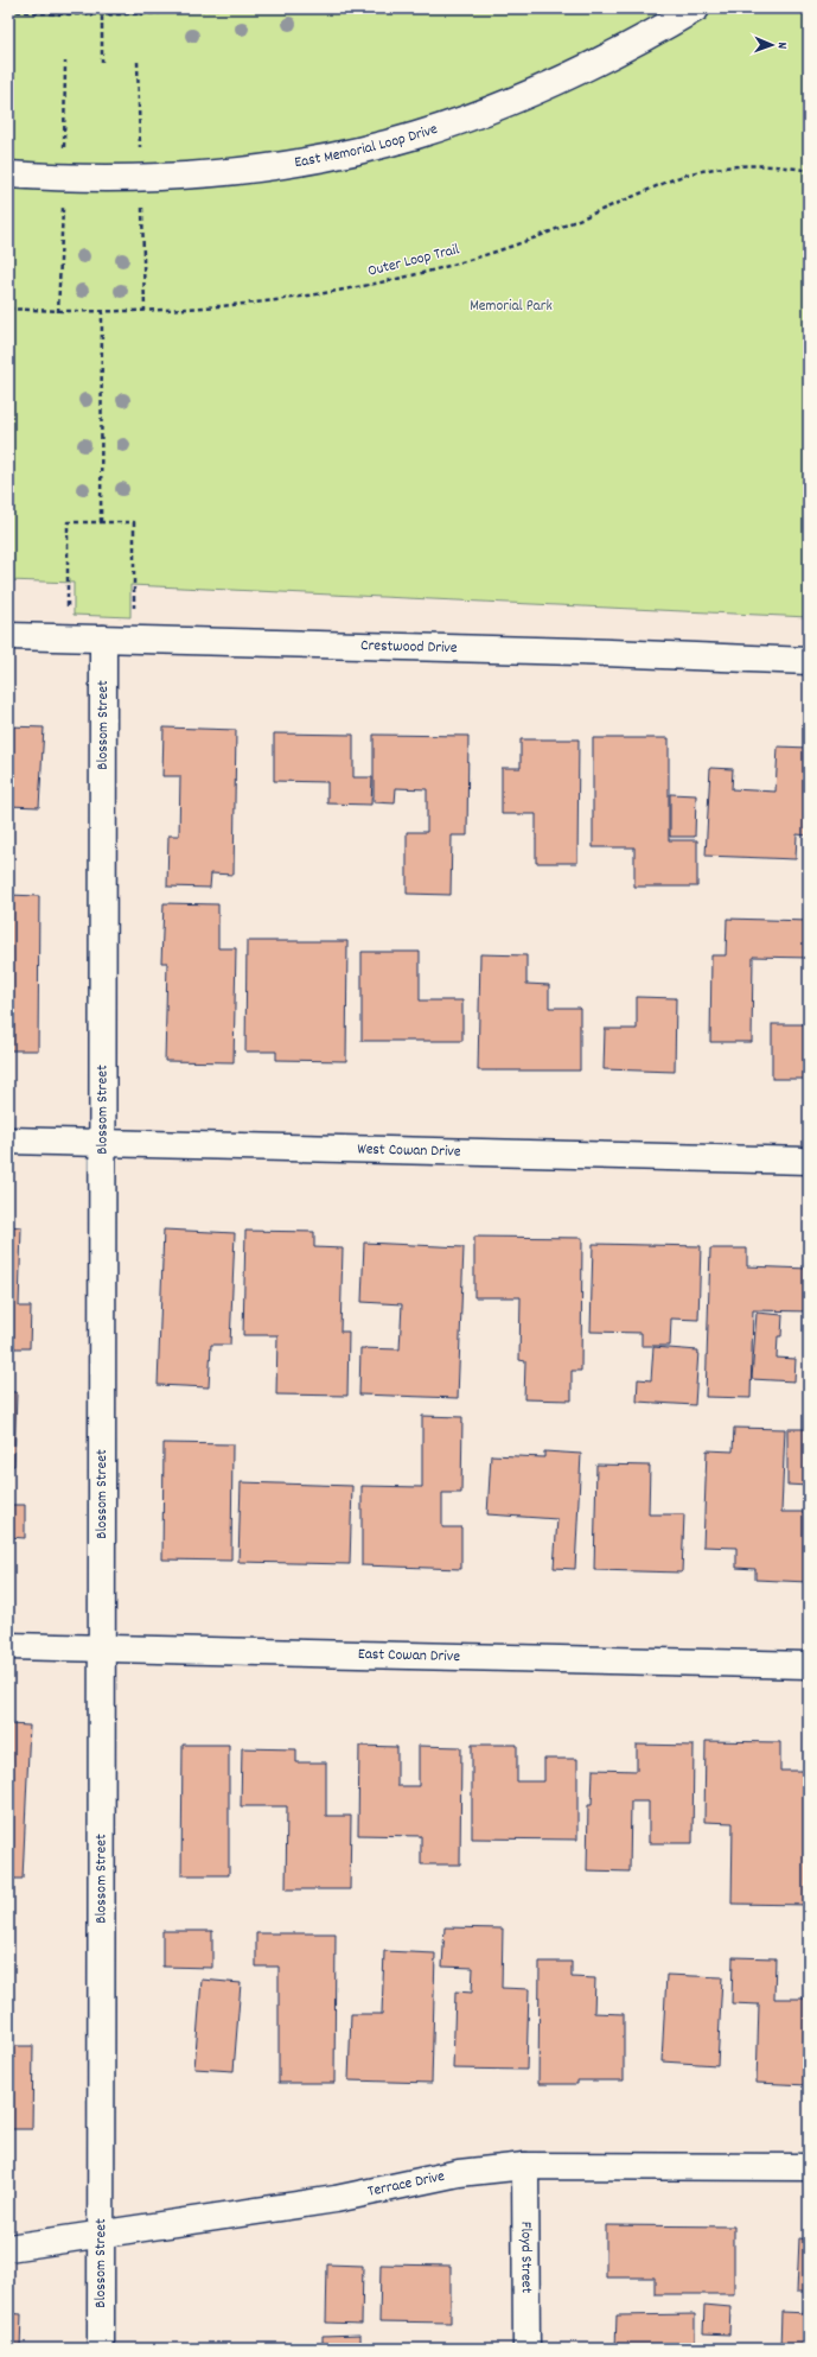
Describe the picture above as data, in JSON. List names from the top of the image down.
{
  "streets": {
    "street": [
      "East Memorial Loop Drive",
      "Crestwood Drive",
      "Blossom Street",
      "West Cowan Drive",
      "East Cowan Drive",
      "Terrace Drive",
      "Floyd Street"
    ],
    "path": ["Outer Loop Trail"]
  },
  "crossings": [
    ["Crestwood Drive", "Blossom Street"],
    ["Blossom Street", "West Cowan Drive"],
    ["Blossom Street", "East Cowan Drive"],
    ["Blossom Street", "Terrace Drive"],
    ["Terrace Drive", "Floyd Street"]
  ],
  "parks": ["Memorial Park"],
  "north": "right"
}
